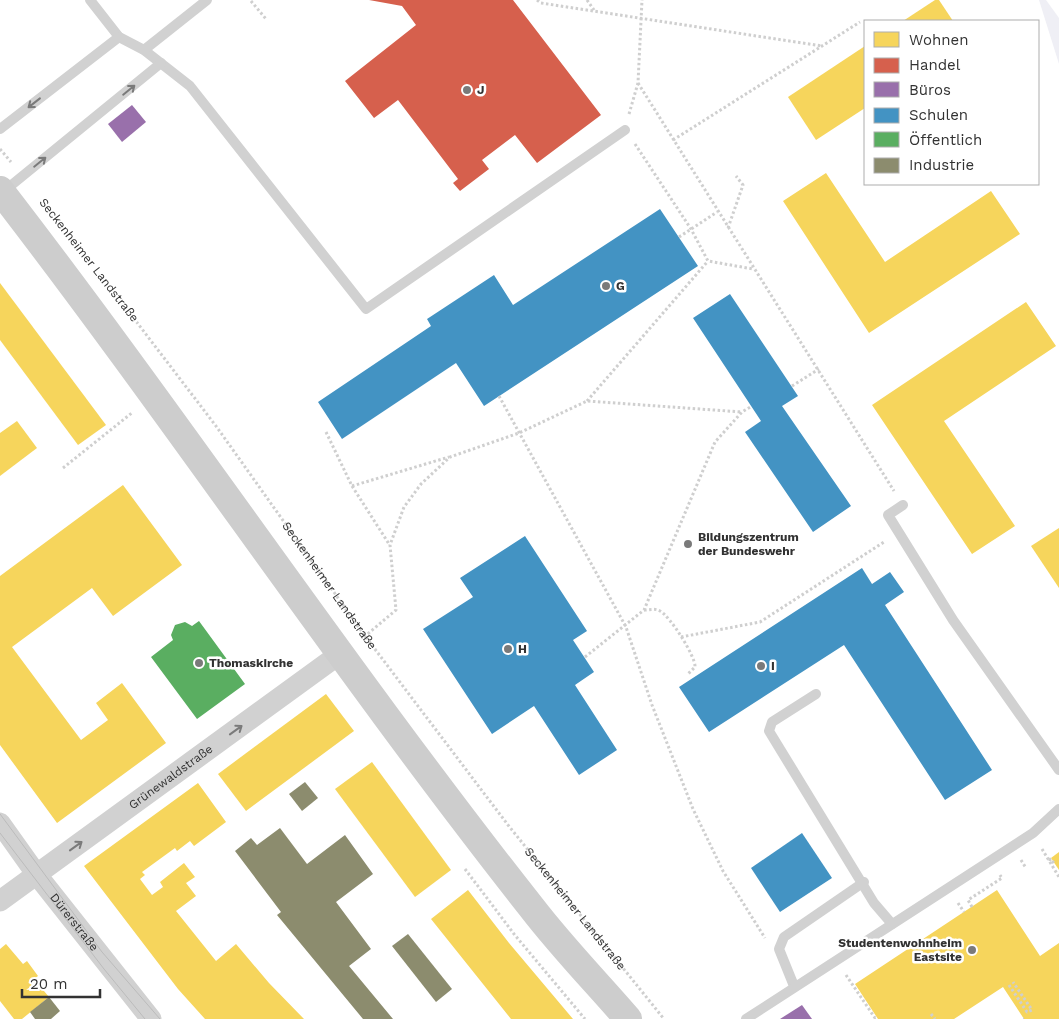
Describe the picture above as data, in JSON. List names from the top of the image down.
{
  "streets": {
    "street": ["Grünewaldstraße", "Dürerstraße"],
    "path": ["Seckenheimer Landstraße"]
  },
  "crossings": [
    ["Grünewaldstraße", "Dürerstraße"]
  ],
  "one_way": ["Grünewaldstraße"],
  "places": [
    "J",
    "G",
    "Bildungszentrum der Bundeswehr",
    "H",
    "Thomaskirche",
    "I",
    "Studentenwohnheim Eastsite"
  ],
  "legend": [
    "Wohnen",
    "Handel",
    "Büros",
    "Schulen",
    "Öffentlich",
    "Industrie"
  ],
  "scale_bar": "20 m"
}
